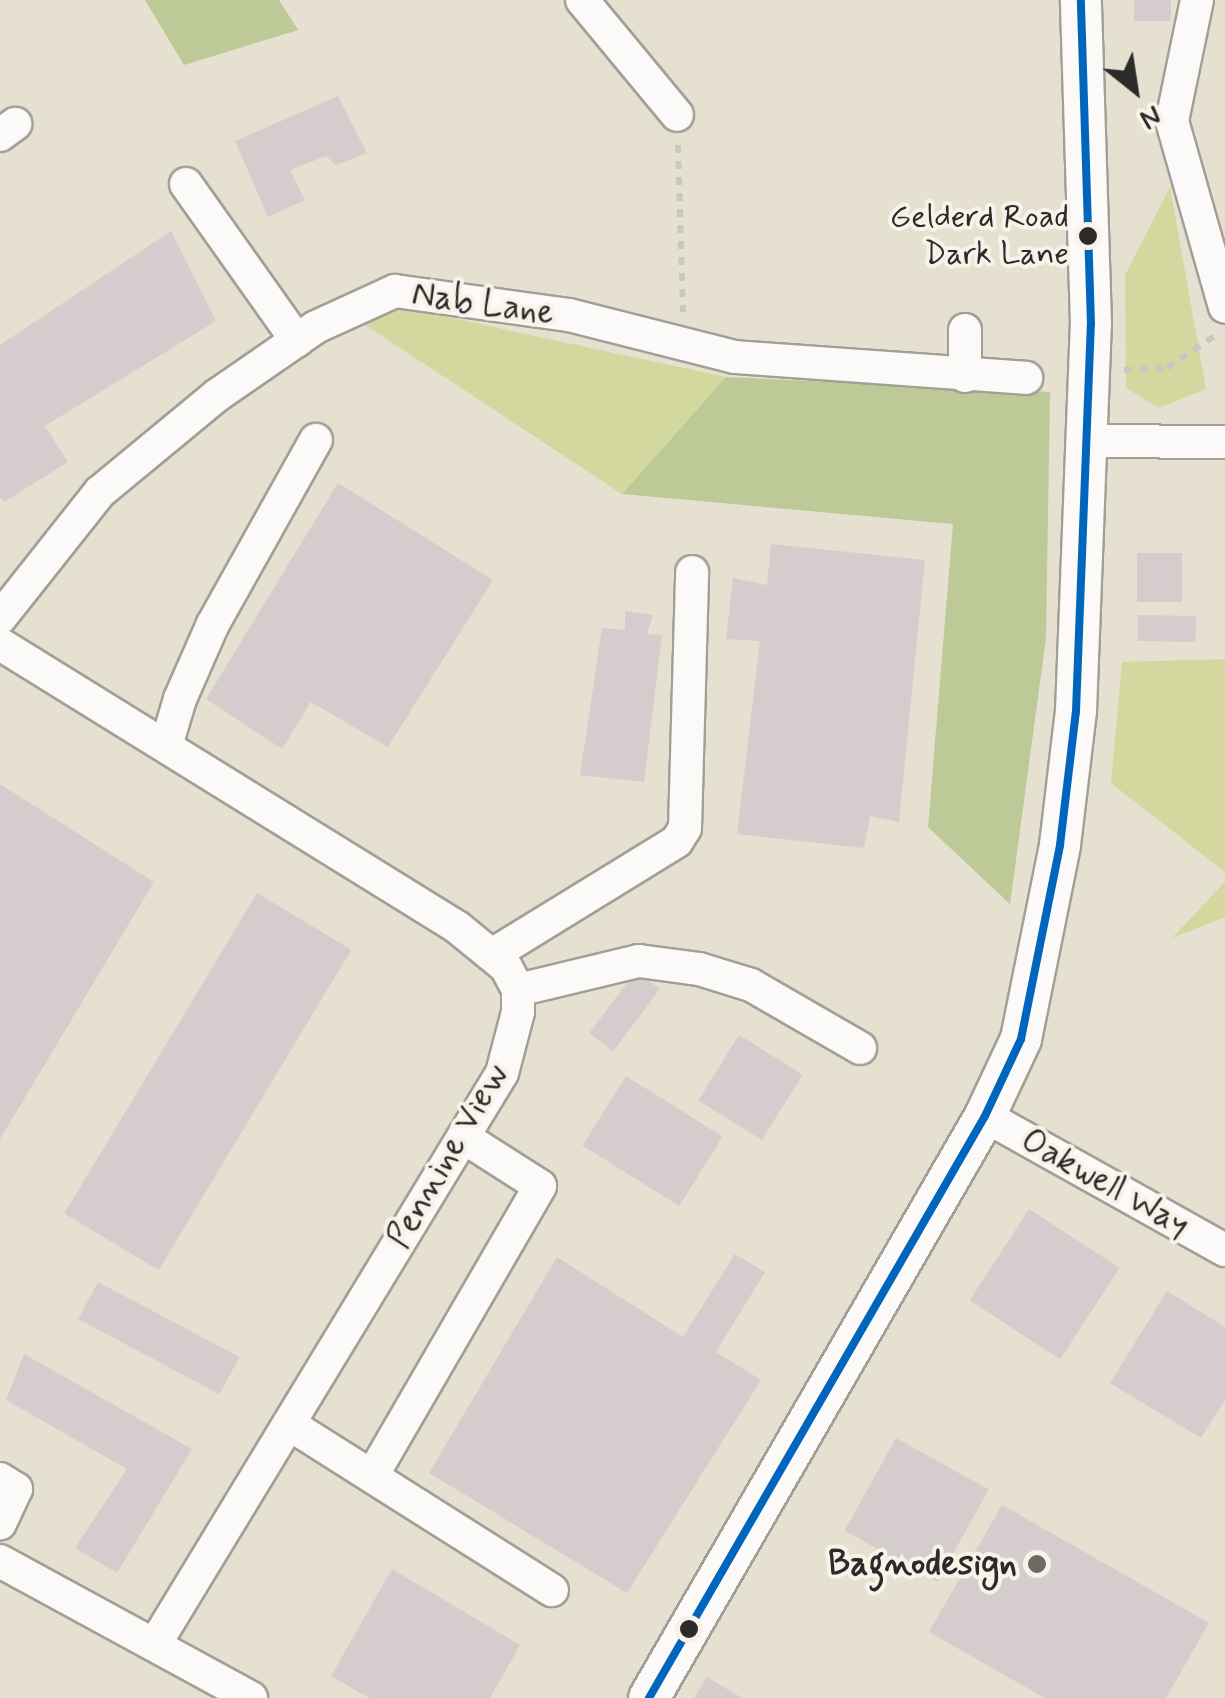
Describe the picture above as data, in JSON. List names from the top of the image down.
{
  "streets": {
    "street": ["Nab Lane", "Pennine View", "Oakwell Way"]
  },
  "places": ["Gelderd Road Dark Lane", "Bagnodesign"],
  "north": "bottom right"
}
